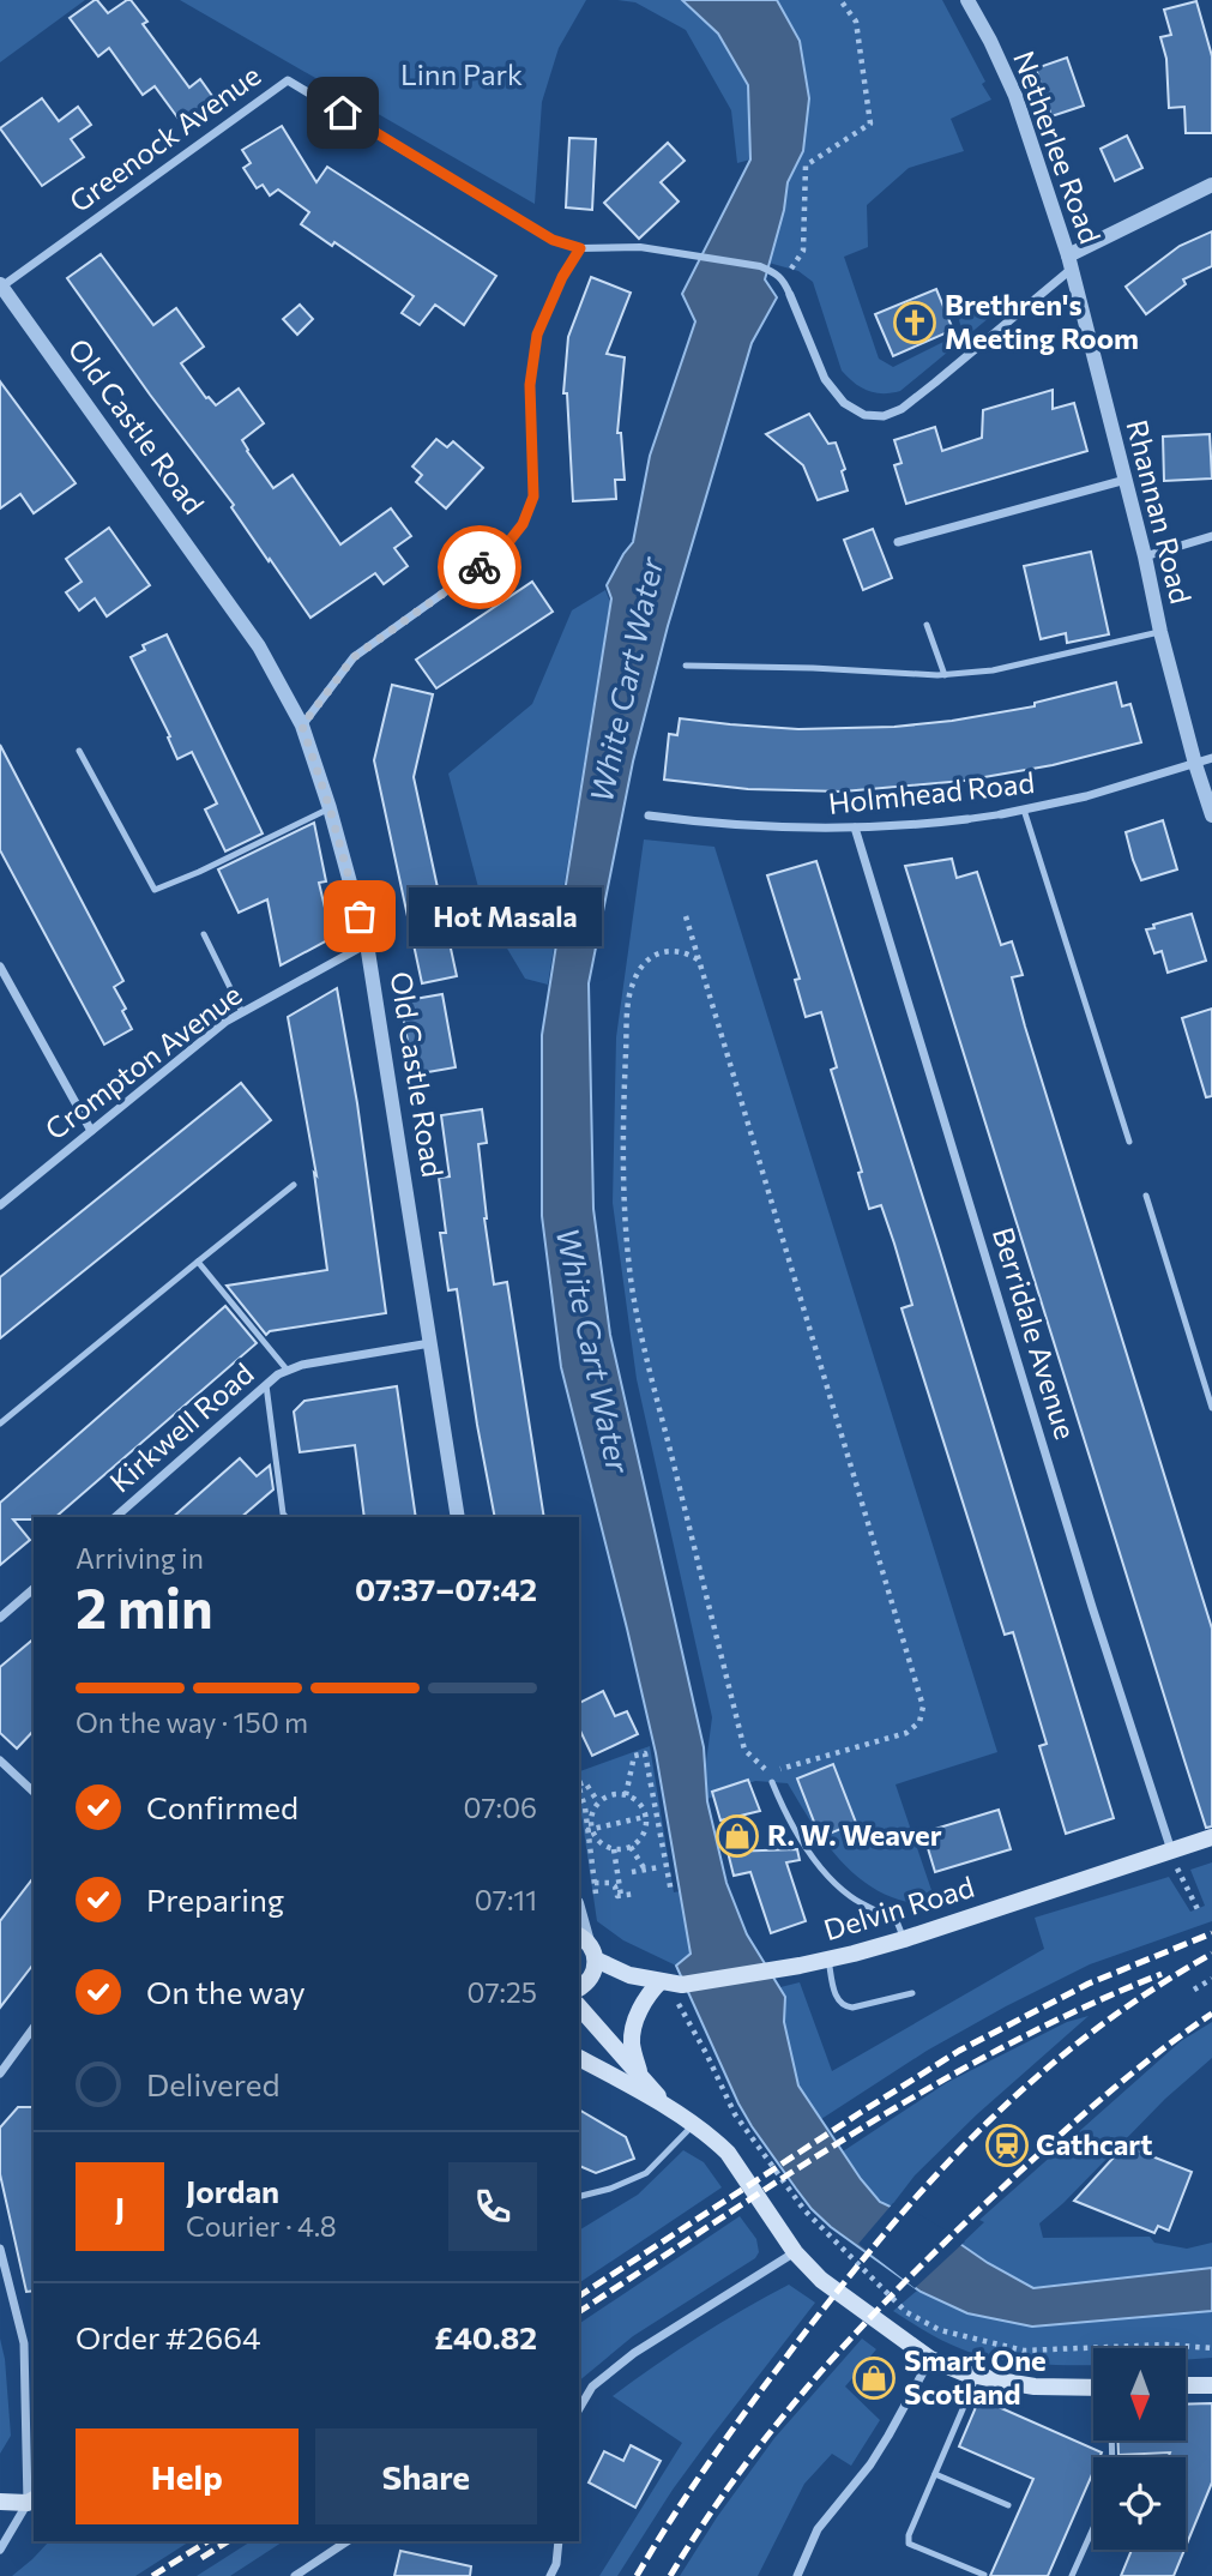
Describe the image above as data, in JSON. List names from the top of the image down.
{
  "streets": {
    "main road": ["Delvin Road"],
    "street": [
      "Greenock Avenue",
      "Netherlee Road",
      "Old Castle Road",
      "Rhannan Road",
      "Holmhead Road",
      "Crompton Avenue",
      "Berridale Avenue",
      "Kirkwell Road"
    ]
  },
  "crossings": [
    ["Greenock Avenue", "Old Castle Road"],
    ["Netherlee Road", "Rhannan Road"],
    ["Old Castle Road", "Crompton Avenue"],
    ["Old Castle Road", "Kirkwell Road"],
    ["Rhannan Road", "Holmhead Road"],
    ["Holmhead Road", "Berridale Avenue"],
    ["Berridale Avenue", "Delvin Road"]
  ],
  "water": ["White Cart Water"],
  "parks": ["Linn Park"],
  "places": {
    "church": ["Brethren's Meeting Room"],
    "other": ["Hot Masala"],
    "shop": ["R. W. Weaver", "Smart One Scotland"],
    "station": ["Cathcart"]
  },
  "north": "bottom",
  "page": {
    "bubble": "Hot Masala",
    "heading": ["2 min", "Arriving in", "07:37–07:42"],
    "panel": [
      "Jordan",
      "Courier · 4.8",
      "Order #2664",
      "£40.82"
    ],
    "bar": "On the way · 150 m",
    "list": [
      ["Confirmed", "07:06"],
      ["Preparing", "07:11"],
      ["On the way", "07:25"],
      "Delivered"
    ],
    "round": "J",
    "buttons": ["Help", "Share"]
  }
}
